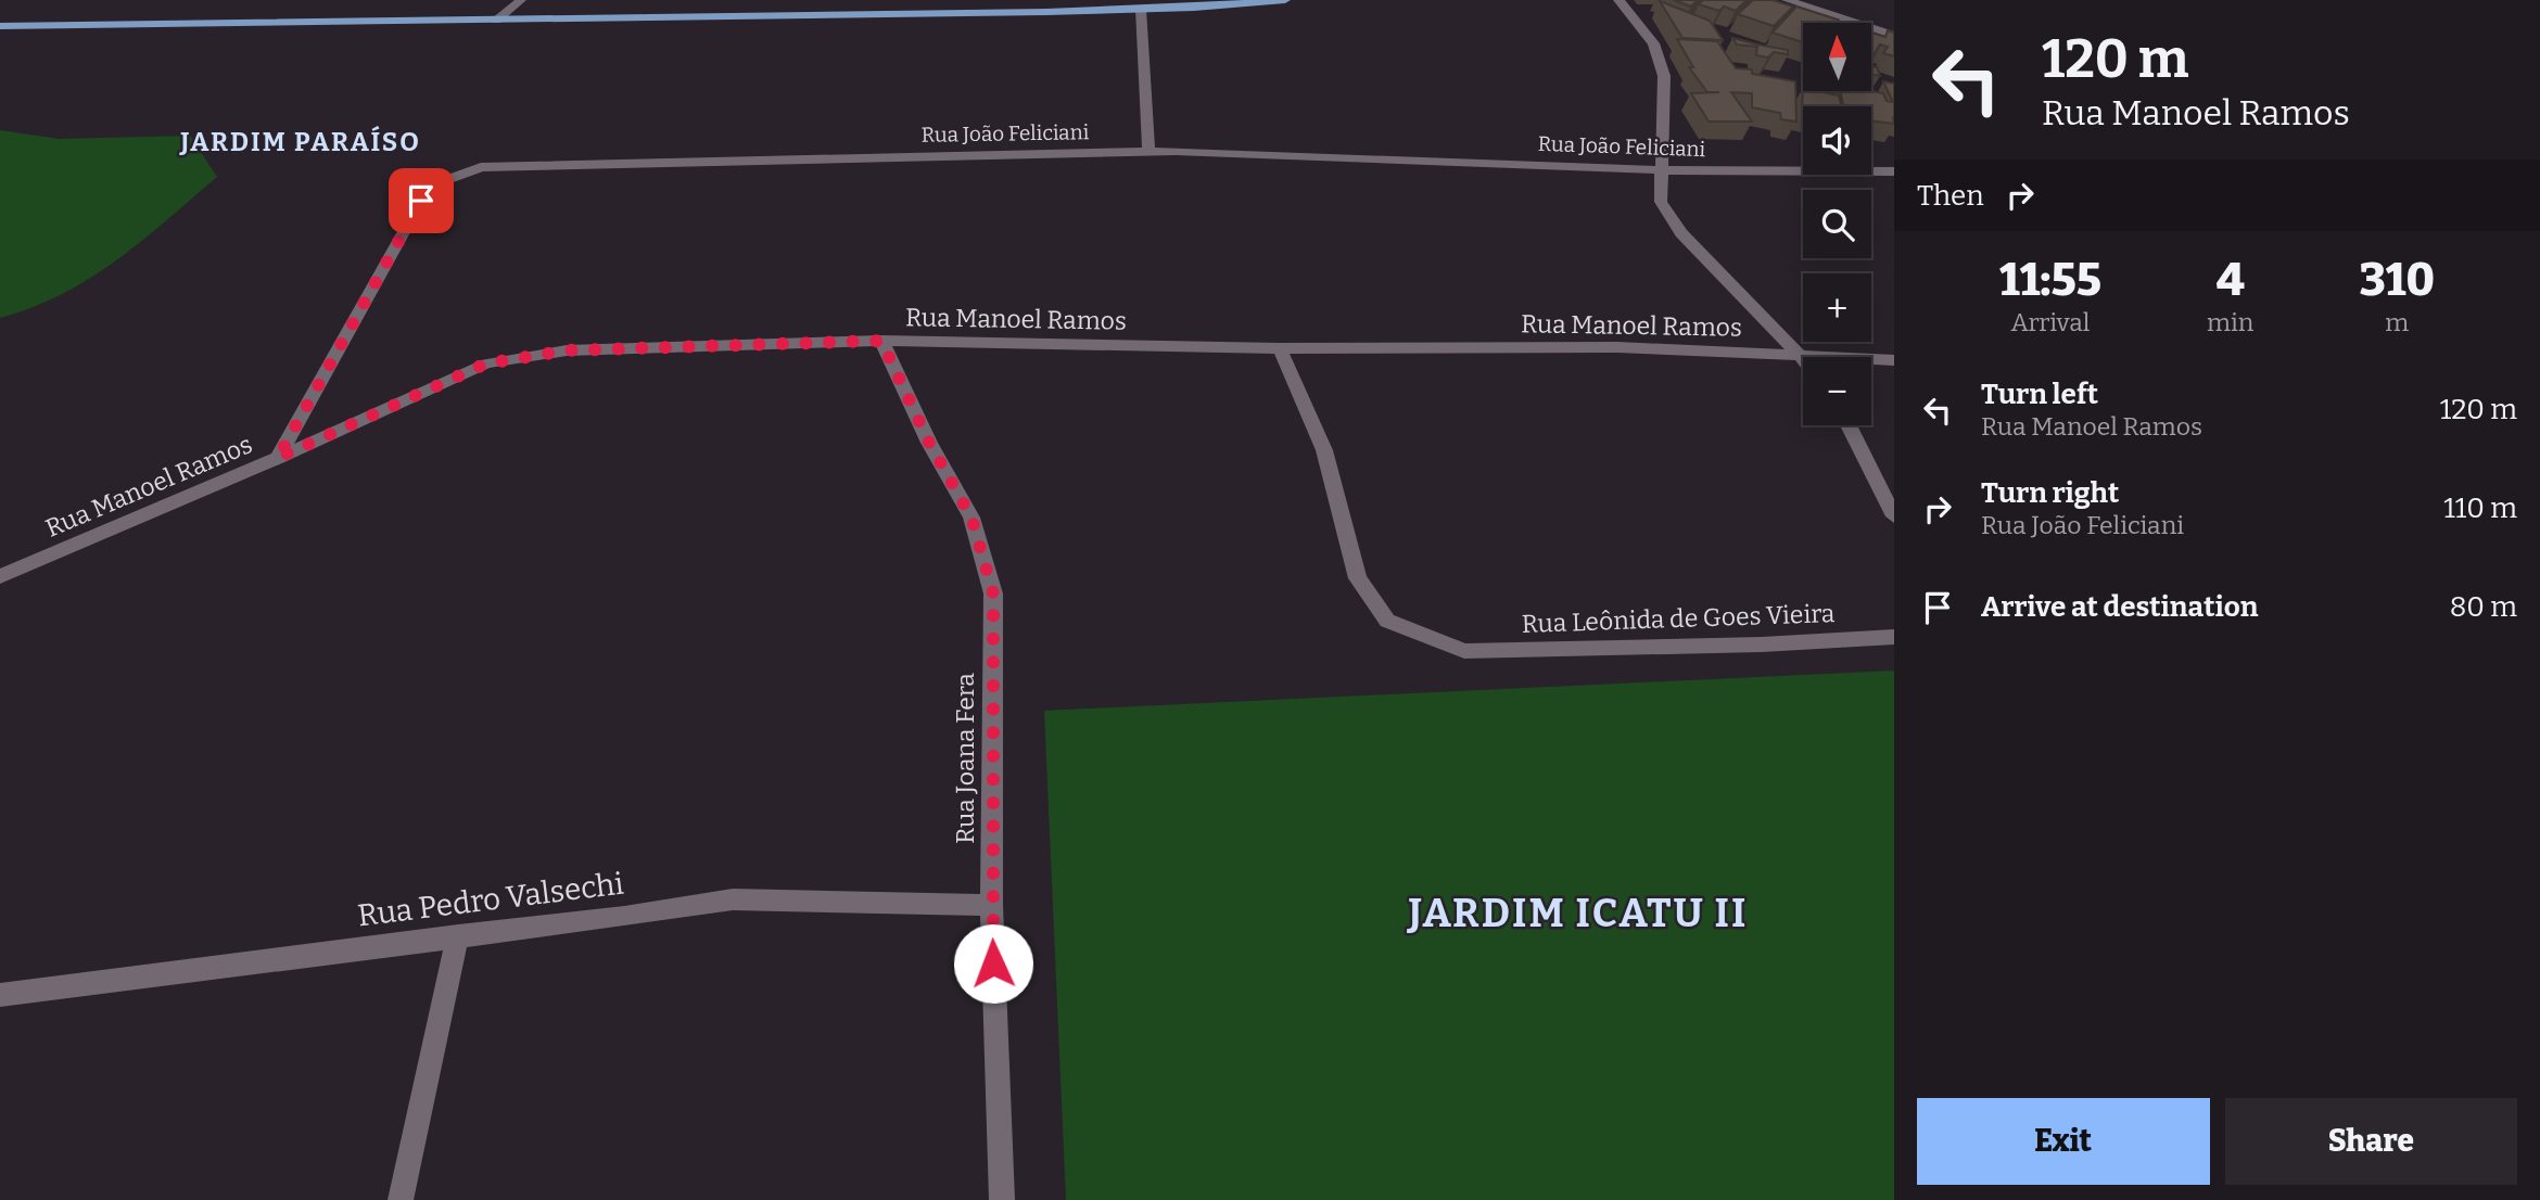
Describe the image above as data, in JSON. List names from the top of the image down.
{
  "streets": {
    "street": [
      "Rua João Feliciani",
      "Rua Manoel Ramos",
      "Rua Leônida de Goes Vieira",
      "Rua Joana Fera",
      "Rua Pedro Valsechi"
    ]
  },
  "crossings": [
    ["Rua João Feliciani", "Rua Manoel Ramos"],
    ["Rua Manoel Ramos", "Rua Leônida de Goes Vieira"],
    ["Rua Manoel Ramos", "Rua Joana Fera"],
    ["Rua Joana Fera", "Rua Pedro Valsechi"]
  ],
  "districts": ["JARDIM PARAÍSO", "JARDIM ICATU II"],
  "north": "top",
  "page": {
    "turn": ["120 m", "Rua Manoel Ramos"],
    "map_buttons": ["+", "−"],
    "then": "Then",
    "eta": [
      "11:55",
      "Arrival",
      "4",
      "min",
      "310",
      "m"
    ],
    "list": [
      {
        "name": "Turn left",
        "note": "Rua Manoel Ramos",
        "value": "120 m"
      },
      {
        "name": "Turn right",
        "note": "Rua João Feliciani",
        "value": "110 m"
      },
      {
        "name": "Arrive at destination",
        "value": "80 m"
      }
    ],
    "buttons": ["Exit", "Share"]
  }
}
